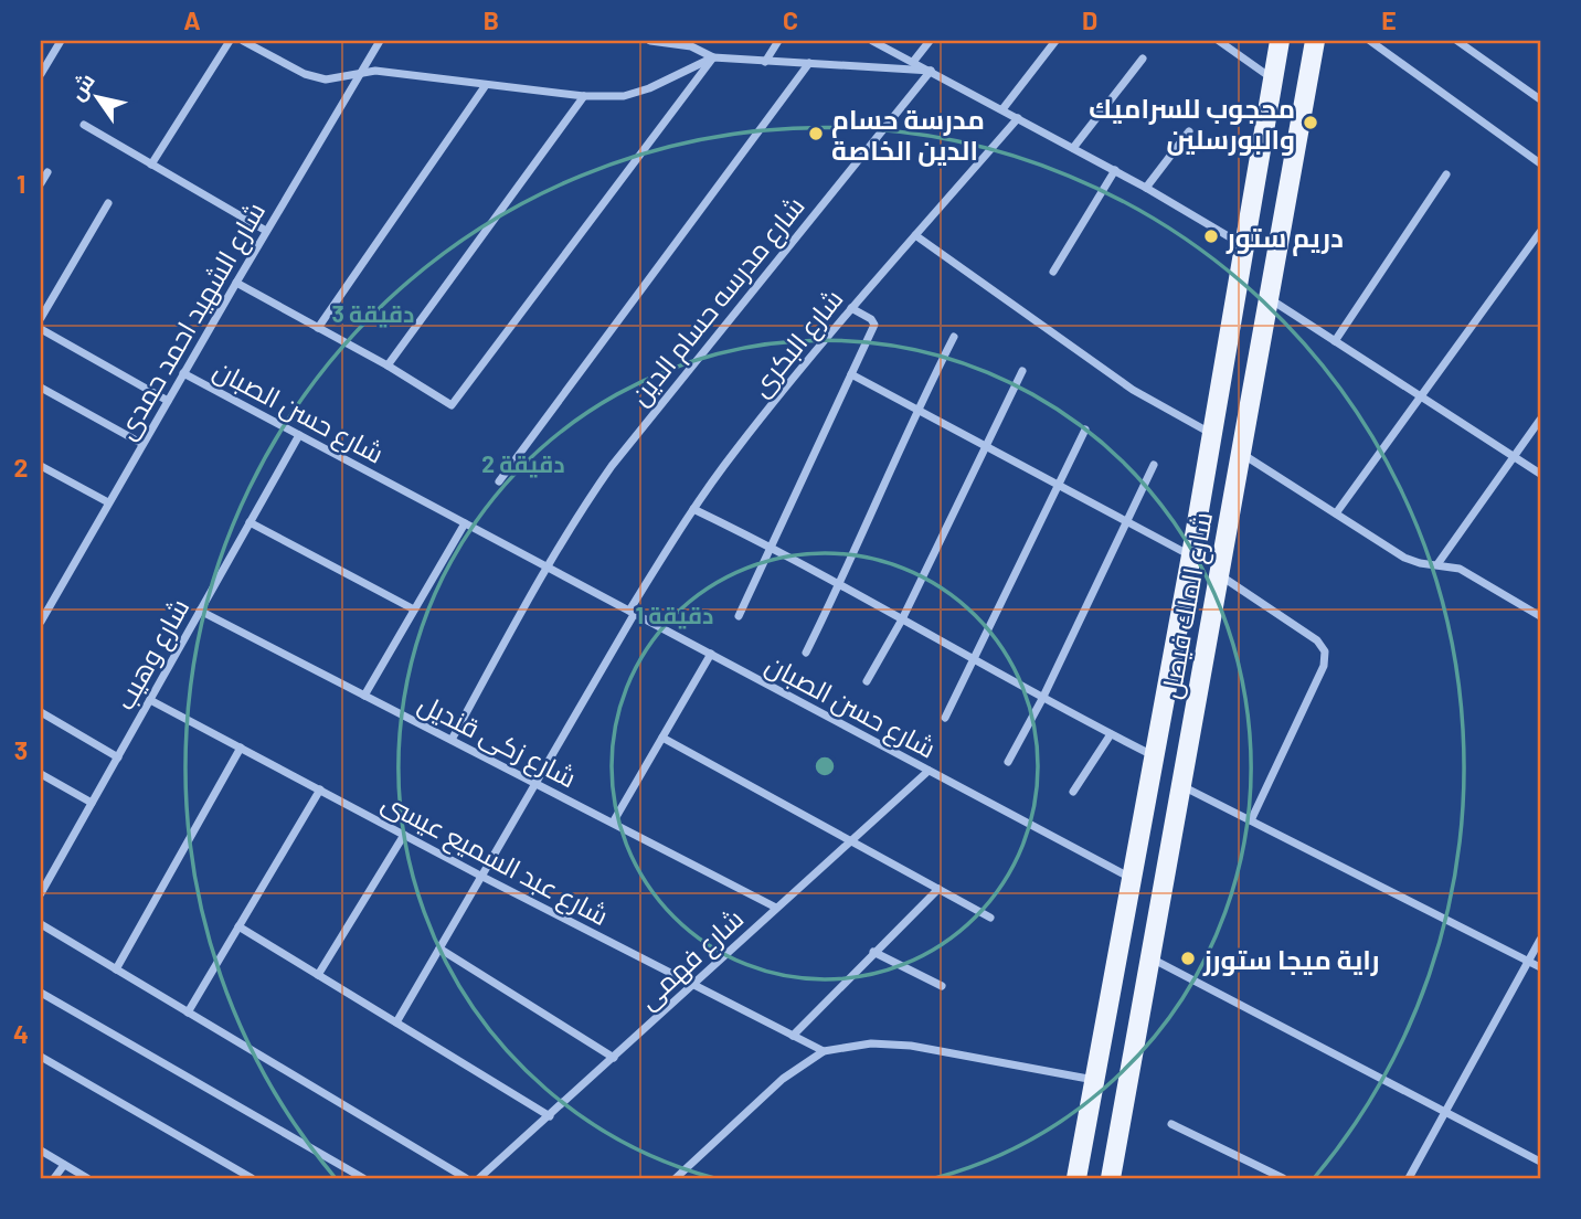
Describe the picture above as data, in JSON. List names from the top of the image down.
{
  "streets": {
    "main road": ["شارع الملك فيصل"],
    "street": [
      "شارع مدرسه حسام الدين",
      "شارع الشهيد احمد حمدى",
      "شارع البكرى",
      "شارع حسن الصبان",
      "شارع وهيب",
      "شارع زكى قنديل",
      "شارع عبد السميع عيسى",
      "شارع فهمى"
    ]
  },
  "crossings": [
    ["شارع مدرسه حسام الدين", "شارع حسن الصبان"],
    ["شارع مدرسه حسام الدين", "شارع زكى قنديل"],
    ["شارع الشهيد احمد حمدى", "شارع حسن الصبان"],
    ["شارع البكرى", "شارع حسن الصبان"],
    ["شارع البكرى", "شارع زكى قنديل"],
    ["شارع البكرى", "شارع عبد السميع عيسى"],
    ["شارع حسن الصبان", "شارع الملك فيصل"],
    ["شارع حسن الصبان", "شارع وهيب"],
    ["شارع حسن الصبان", "شارع فهمى"],
    ["شارع وهيب", "شارع زكى قنديل"],
    ["شارع وهيب", "شارع عبد السميع عيسى"],
    ["شارع زكى قنديل", "شارع فهمى"],
    ["شارع عبد السميع عيسى", "شارع فهمى"]
  ],
  "places": [
    "محجوب للسراميك والبورسلين",
    "مدرسة حسام الدين الخاصة",
    "دريم ستور",
    "راية ميجا ستورز"
  ],
  "north": "top left",
  "grid": {
    "columns": [
      "A",
      "B",
      "C",
      "D",
      "E"
    ],
    "rows": [
      "1",
      "2",
      "3",
      "4"
    ]
  },
  "rings": ["3 دقيقة", "2 دقيقة", "1 دقيقة"]
}
